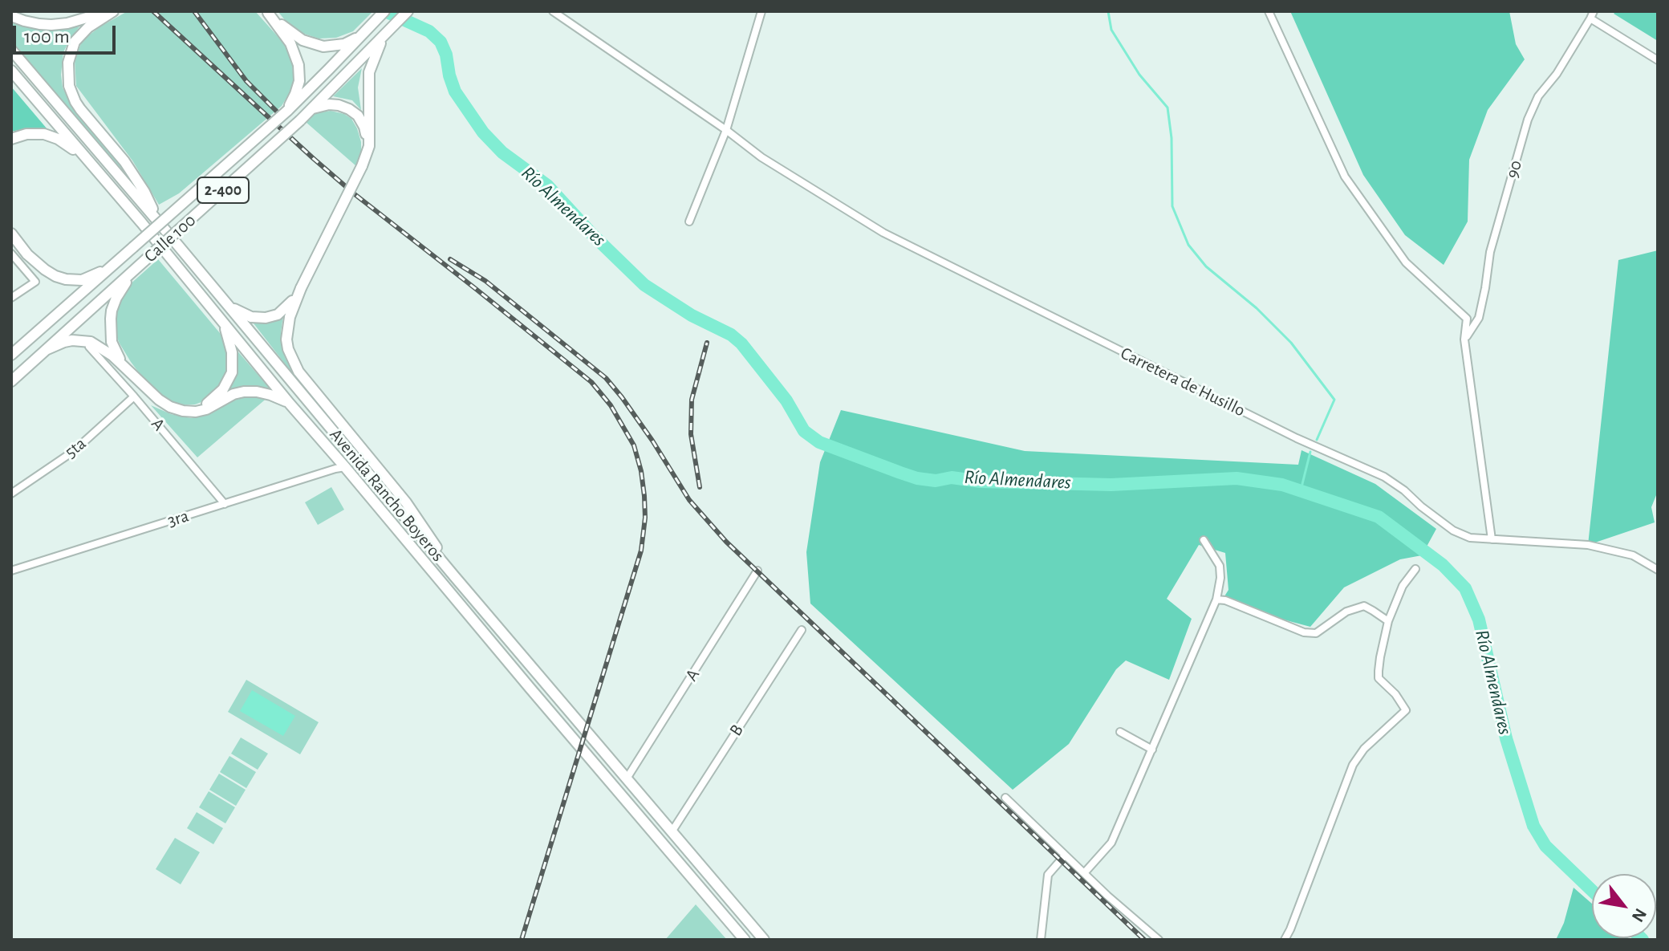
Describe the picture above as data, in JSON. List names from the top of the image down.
{
  "streets": {
    "highway": ["2-400", "Calle 100", "Avenida Rancho Boyeros"],
    "street": [
      "90",
      "Carretera de Husillo",
      "A",
      "5ta",
      "3ra",
      "B"
    ]
  },
  "crossings": [
    ["A", "5ta"],
    ["A", "Avenida Rancho Boyeros"],
    ["A", "3ra"],
    ["Avenida Rancho Boyeros", "3ra"],
    ["Avenida Rancho Boyeros", "B"]
  ],
  "water": ["Río Almendares"],
  "scale_bar": "100 m",
  "north": "bottom right"
}
